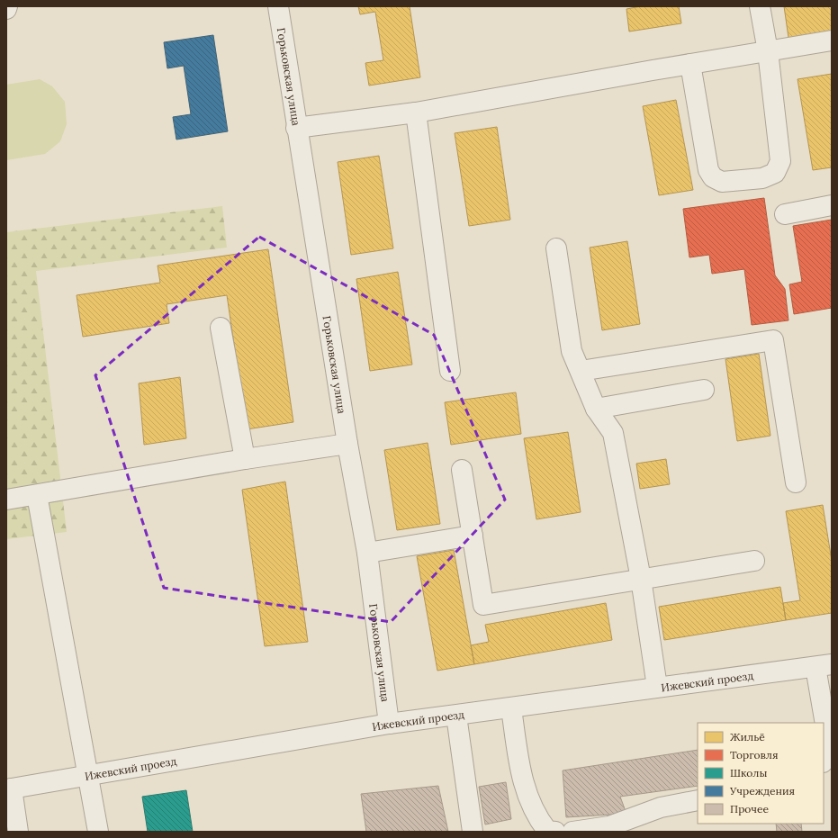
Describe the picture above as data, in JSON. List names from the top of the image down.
{
  "streets": {
    "street": ["Горьковская улица", "Ижевский проезд"]
  },
  "crossings": [
    ["Горьковская улица", "Ижевский проезд"]
  ],
  "legend": [
    "Жильё",
    "Торговля",
    "Школы",
    "Учреждения",
    "Прочее"
  ]
}
